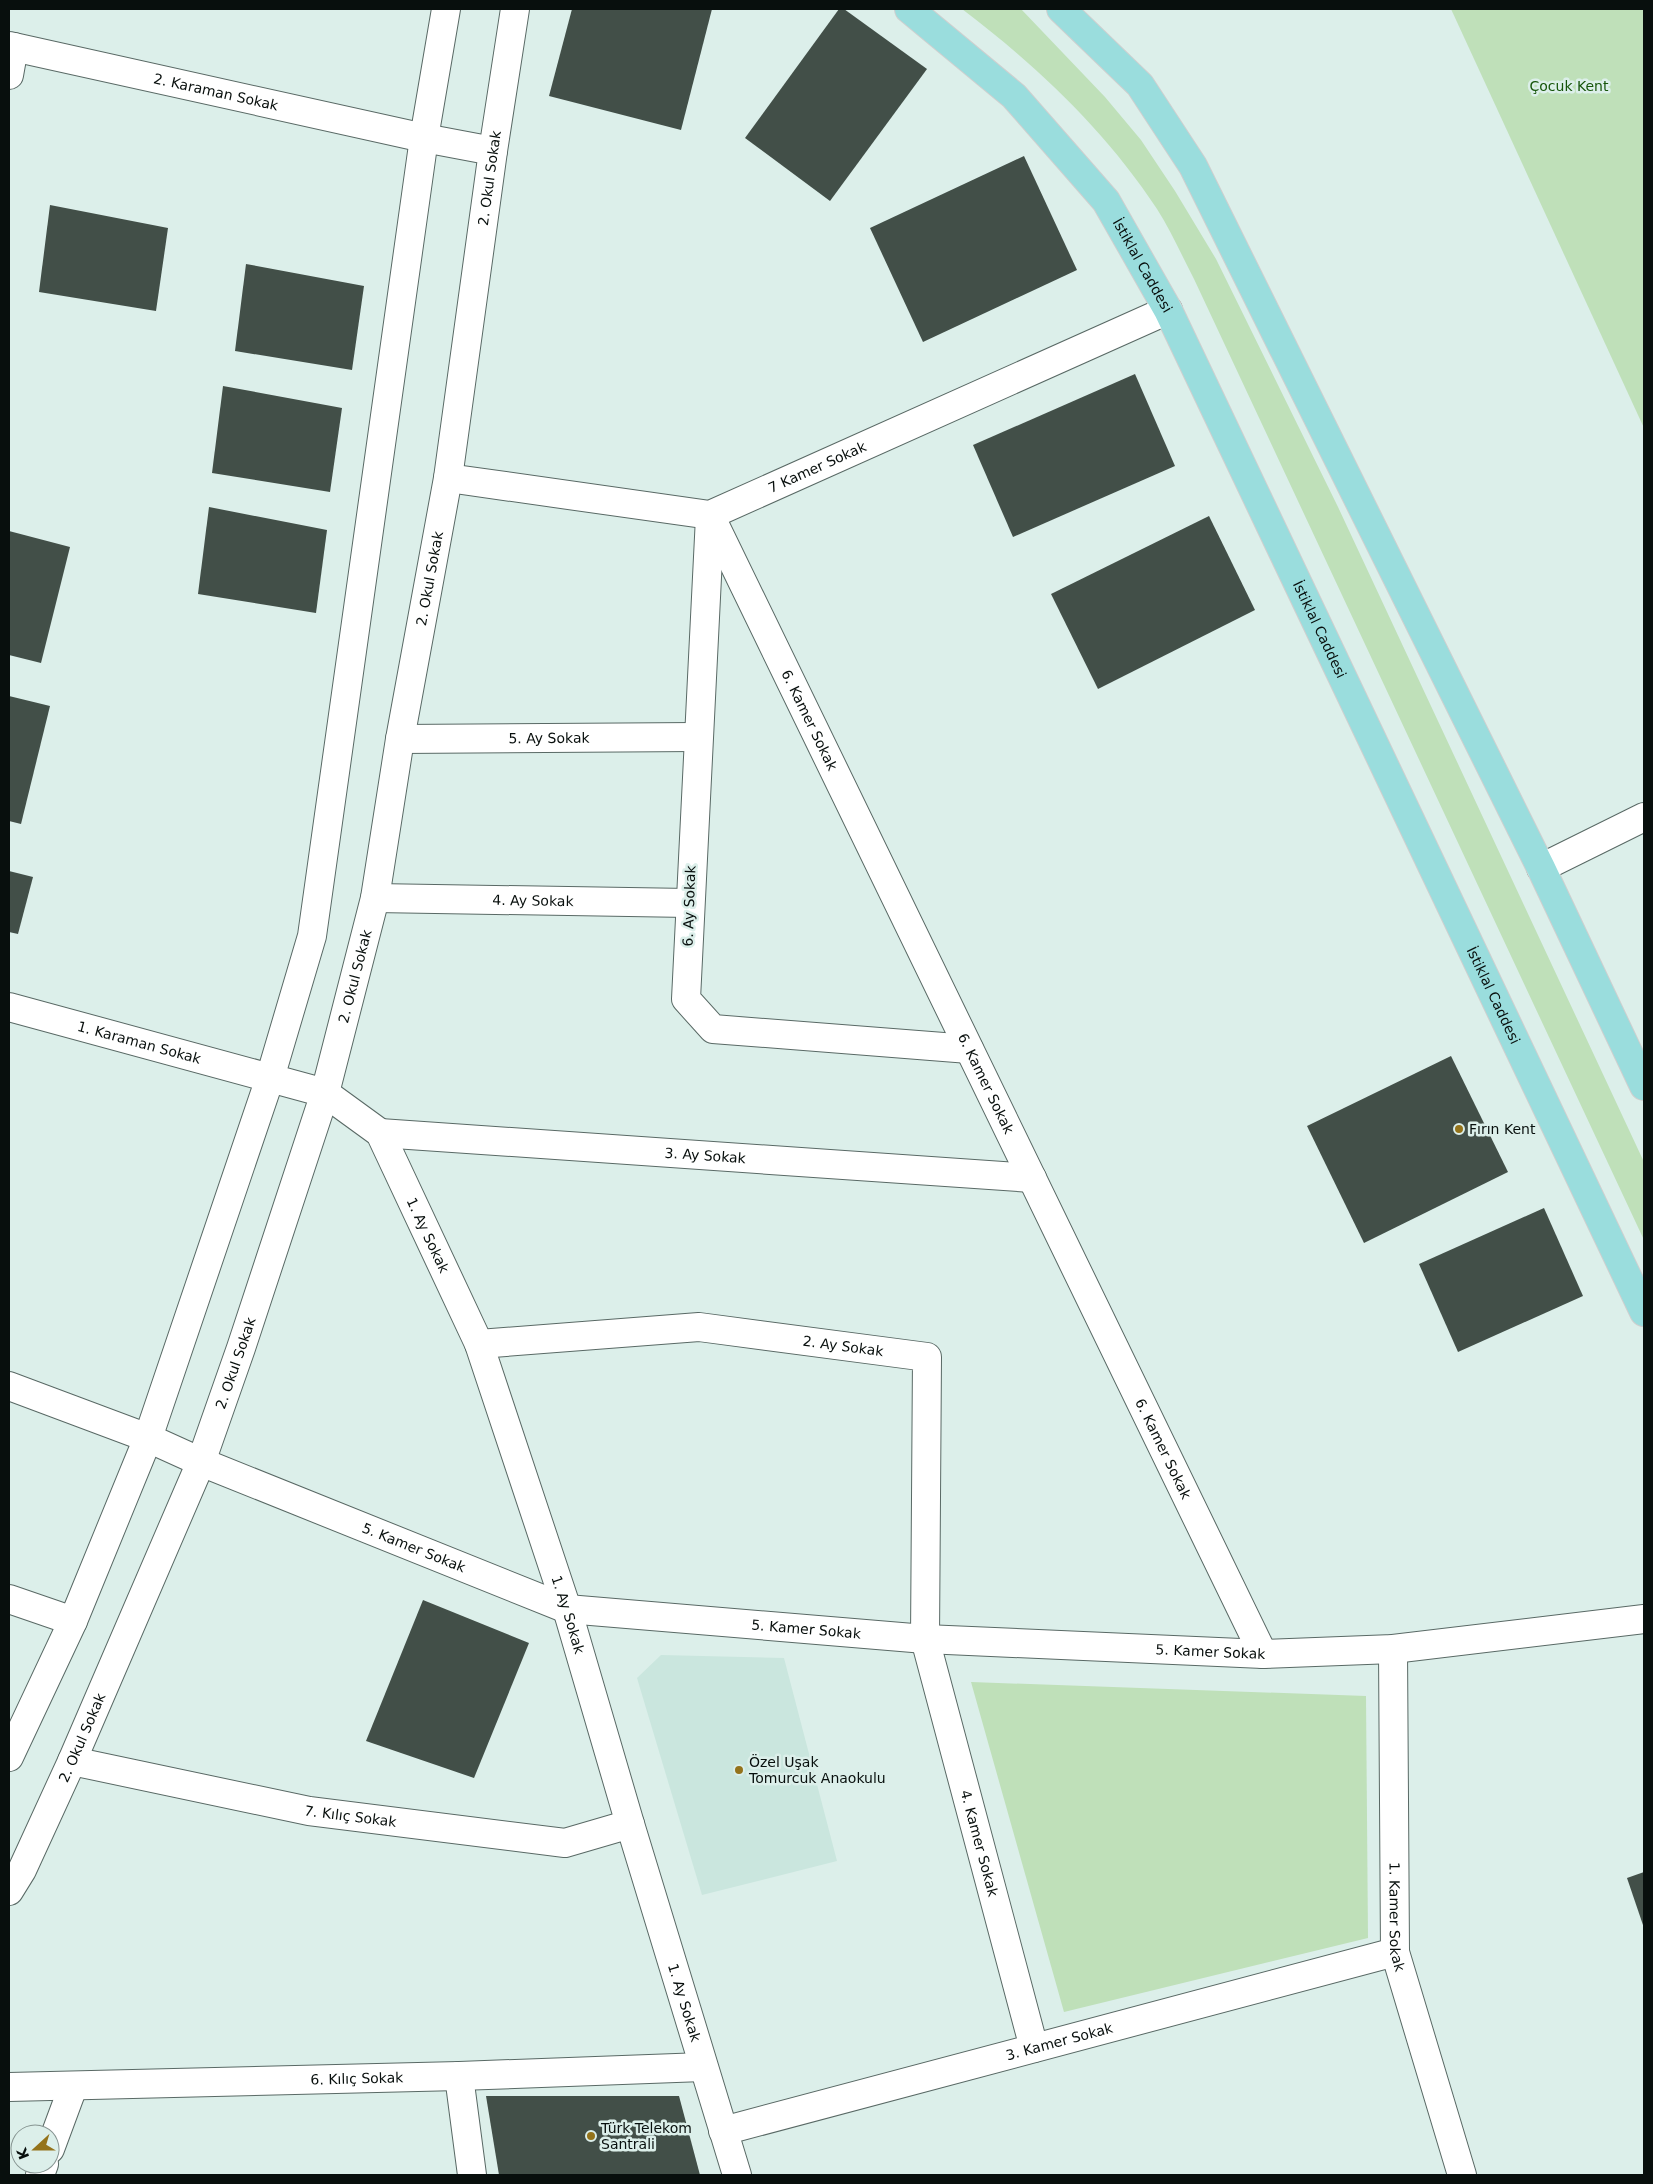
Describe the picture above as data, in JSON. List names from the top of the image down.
{
  "streets": {
    "main road": ["İstiklal Caddesi"],
    "street": [
      "2. Karaman Sokak",
      "2. Okul Sokak",
      "7 Kamer Sokak",
      "6. Kamer Sokak",
      "5. Ay Sokak",
      "4. Ay Sokak",
      "6. Ay Sokak",
      "1. Karaman Sokak",
      "3. Ay Sokak",
      "1. Ay Sokak",
      "2. Ay Sokak",
      "5. Kamer Sokak",
      "7. Kılıç Sokak",
      "4. Kamer Sokak",
      "1. Kamer Sokak",
      "3. Kamer Sokak",
      "6. Kılıç Sokak"
    ]
  },
  "crossings": [
    ["2. Karaman Sokak", "2. Okul Sokak"],
    ["2. Okul Sokak", "5. Ay Sokak"],
    ["2. Okul Sokak", "4. Ay Sokak"],
    ["2. Okul Sokak", "1. Karaman Sokak"],
    ["2. Okul Sokak", "1. Ay Sokak"],
    ["2. Okul Sokak", "5. Kamer Sokak"],
    ["2. Okul Sokak", "7. Kılıç Sokak"],
    ["İstiklal Caddesi", "7 Kamer Sokak"],
    ["7 Kamer Sokak", "6. Kamer Sokak"],
    ["7 Kamer Sokak", "6. Ay Sokak"],
    ["6. Kamer Sokak", "6. Ay Sokak"],
    ["6. Kamer Sokak", "3. Ay Sokak"],
    ["6. Kamer Sokak", "5. Kamer Sokak"],
    ["5. Ay Sokak", "6. Ay Sokak"],
    ["4. Ay Sokak", "6. Ay Sokak"],
    ["1. Karaman Sokak", "1. Ay Sokak"],
    ["3. Ay Sokak", "1. Ay Sokak"],
    ["1. Ay Sokak", "2. Ay Sokak"],
    ["1. Ay Sokak", "5. Kamer Sokak"],
    ["1. Ay Sokak", "7. Kılıç Sokak"],
    ["1. Ay Sokak", "3. Kamer Sokak"],
    ["1. Ay Sokak", "6. Kılıç Sokak"],
    ["2. Ay Sokak", "5. Kamer Sokak"],
    ["2. Ay Sokak", "4. Kamer Sokak"],
    ["5. Kamer Sokak", "4. Kamer Sokak"],
    ["5. Kamer Sokak", "1. Kamer Sokak"],
    ["4. Kamer Sokak", "3. Kamer Sokak"],
    ["1. Kamer Sokak", "3. Kamer Sokak"]
  ],
  "parks": ["Çocuk Kent"],
  "places": ["Fırın Kent", "Özel Uşak Tomurcuk Anaokulu", "Türk Telekom Santrali"],
  "north": "left"
}
